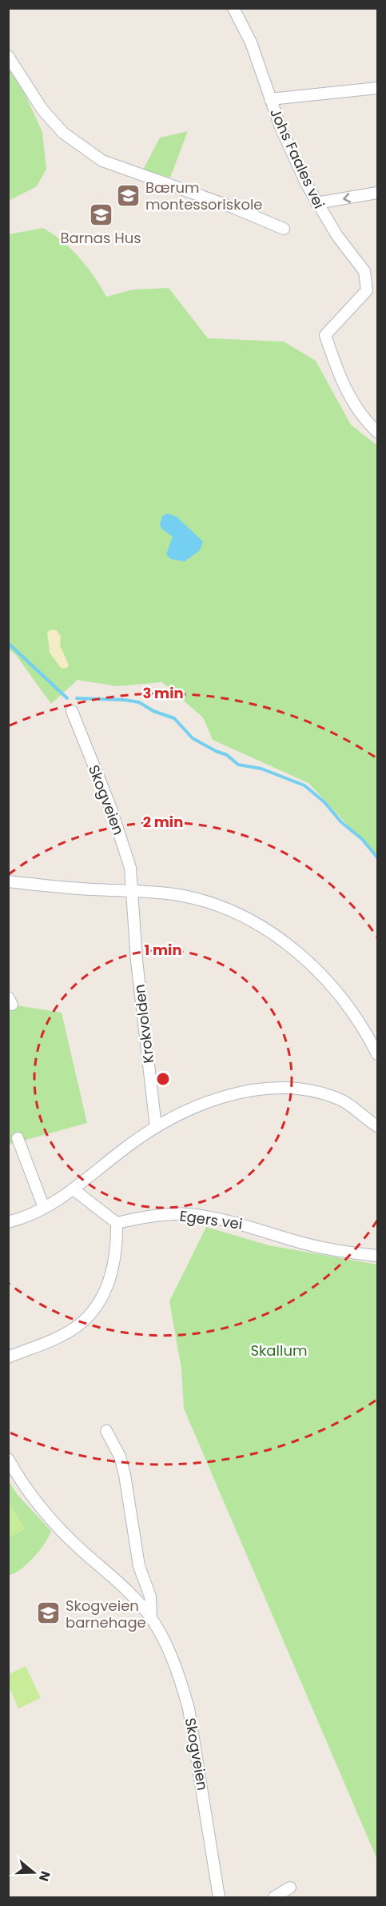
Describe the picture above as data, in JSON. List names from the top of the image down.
{
  "streets": {
    "street": [
      "Johs Faales vei",
      "Skogveien",
      "Krokvolden",
      "Egers vei"
    ]
  },
  "crossings": [
    ["Skogveien", "Krokvolden"]
  ],
  "parks": ["Skallum"],
  "places": {
    "school or university": ["Bærum montessoriskole", "Barnas Hus", "Skogveien barnehage"]
  },
  "north": "right",
  "rings": ["3 min", "2 min", "1 min"]
}
